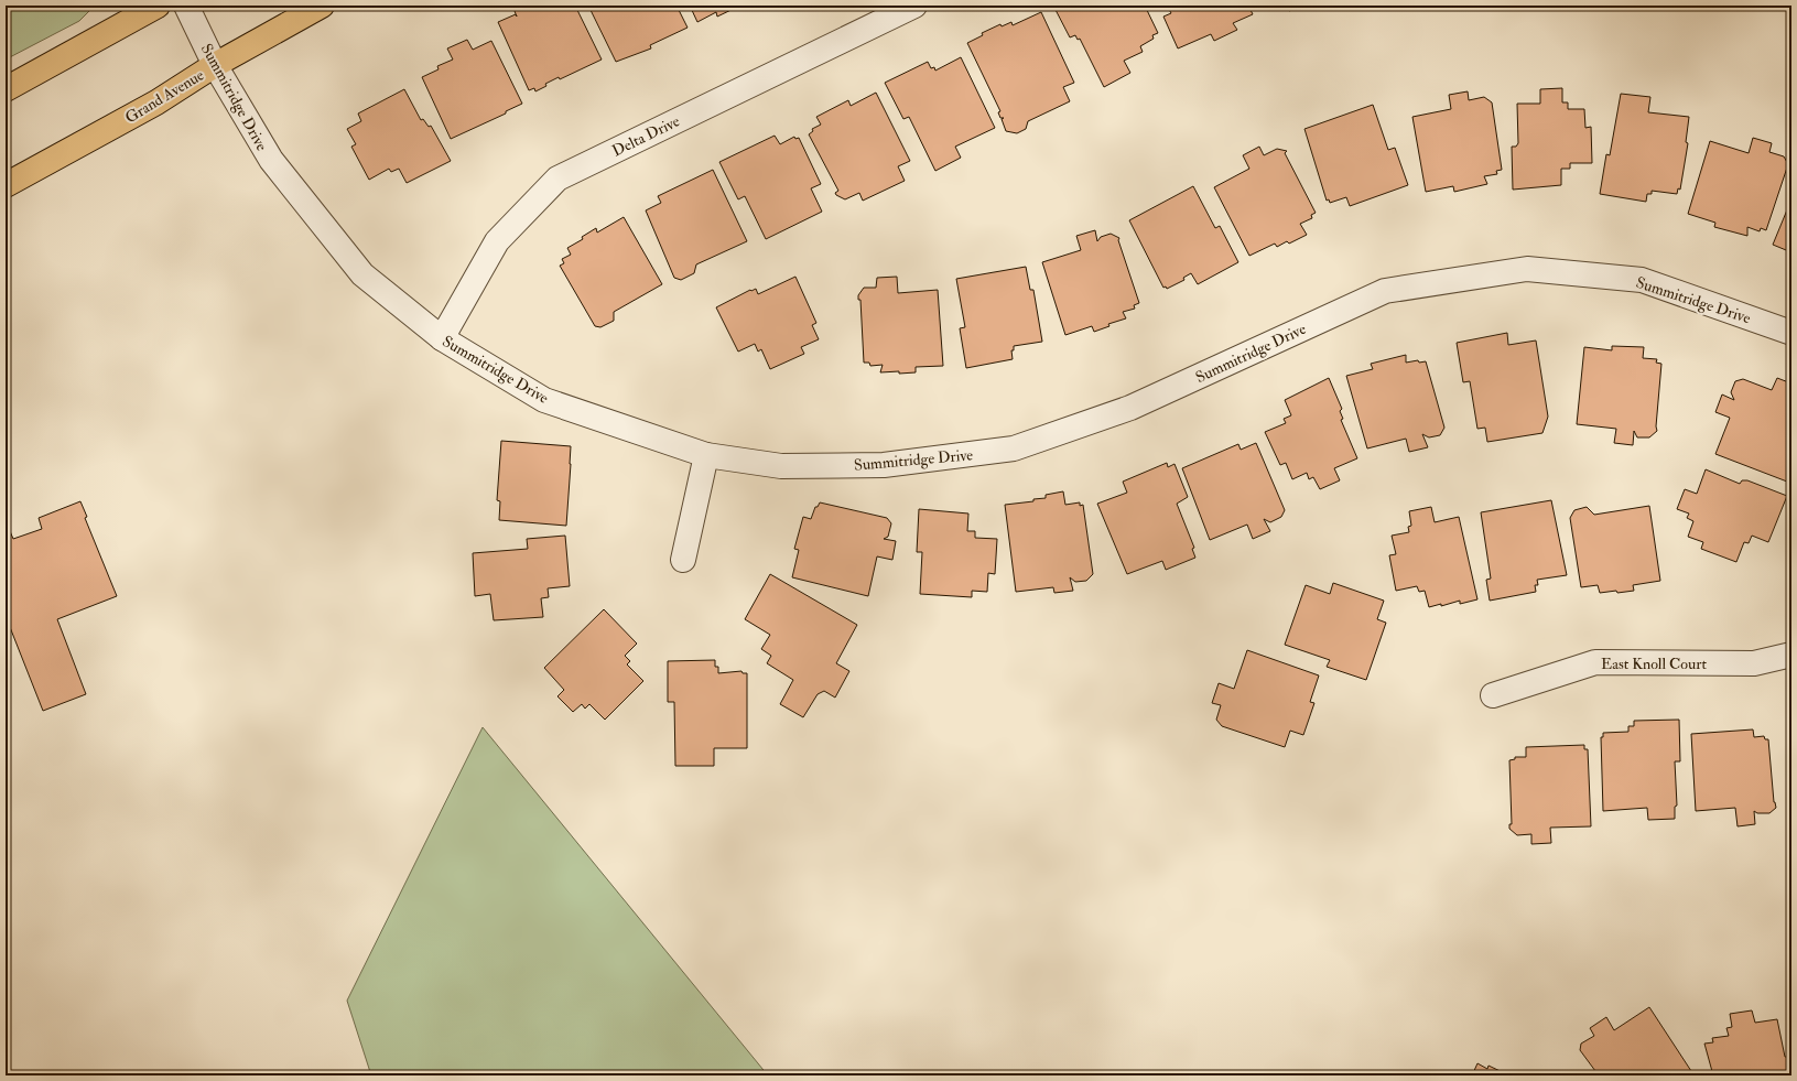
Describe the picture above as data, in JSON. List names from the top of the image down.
{
  "streets": {
    "main road": ["Grand Avenue"],
    "street": ["Summitridge Drive", "Delta Drive", "East Knoll Court"]
  },
  "crossings": [
    ["Grand Avenue", "Summitridge Drive"],
    ["Summitridge Drive", "Delta Drive"]
  ]
}
